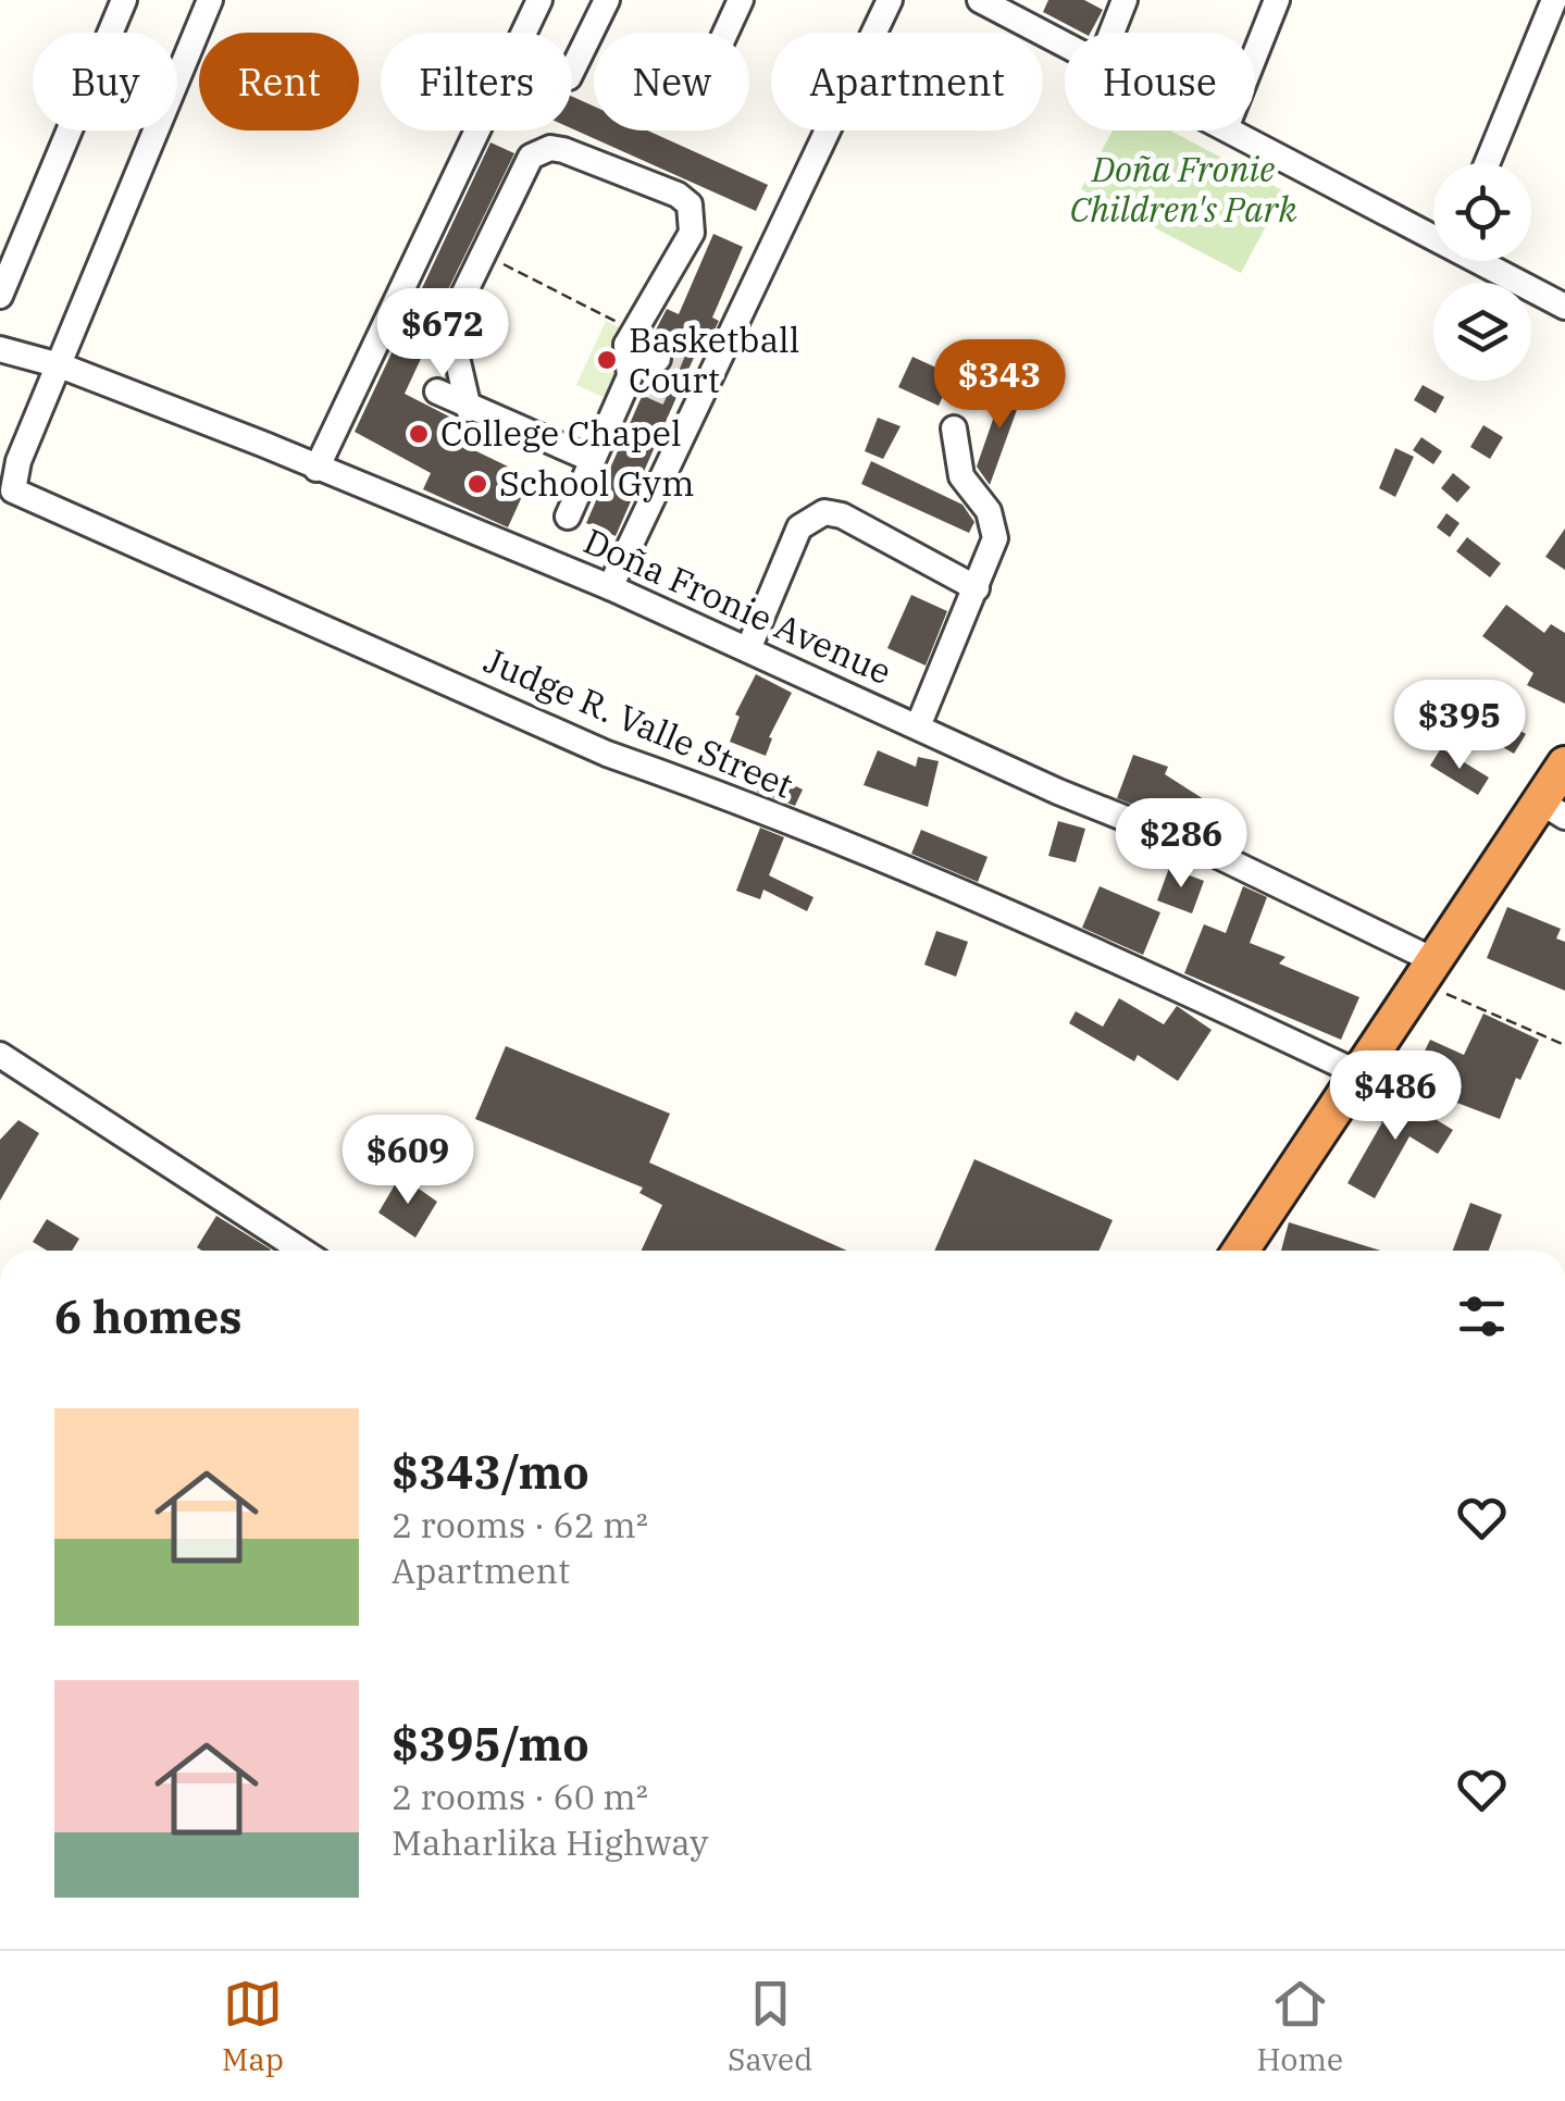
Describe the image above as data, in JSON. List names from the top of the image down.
{
  "streets": {
    "street": ["Doña Fronie Avenue", "Judge R. Valle Street"]
  },
  "crossings": [
    ["Doña Fronie Avenue", "Judge R. Valle Street"]
  ],
  "parks": ["Doña Fronie Children's Park"],
  "places": ["Basketball Court", "College Chapel", "School Gym"],
  "page": {
    "chip": [
      "Buy",
      "Rent",
      "Filters",
      "New",
      "Apartment",
      "House"
    ],
    "price": [
      "$672",
      "$343",
      "$395",
      "$286",
      "$486",
      "$609"
    ],
    "heading": "6 homes",
    "list": [
      {
        "name": "$343/mo",
        "note": "2 rooms · 62 m² · Apartment"
      },
      {
        "name": "$395/mo",
        "note": "2 rooms · 60 m² · Maharlika Highway"
      }
    ],
    "tabs": ["Map", "Saved", "Home"]
  }
}
